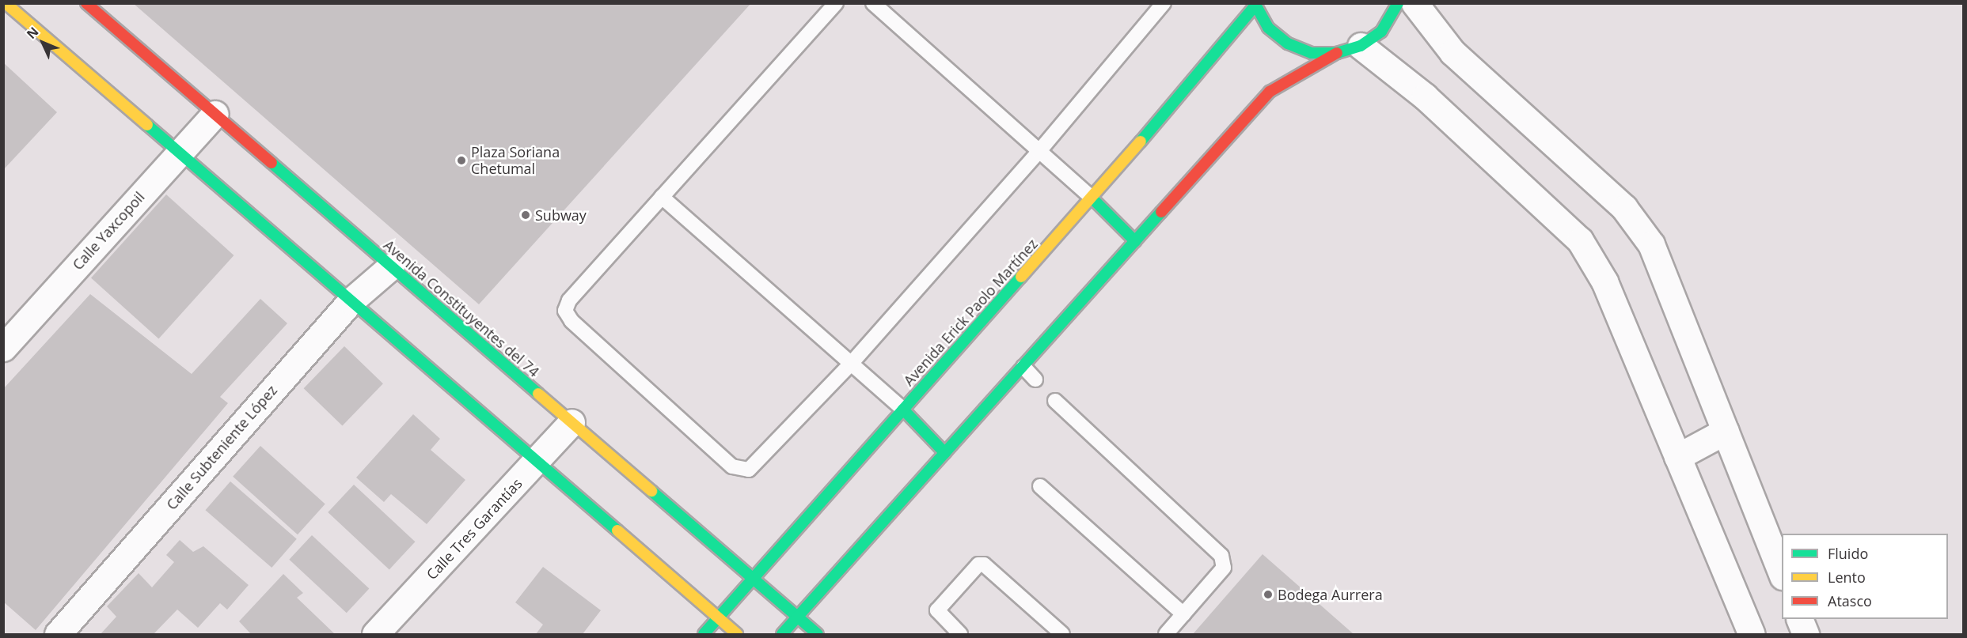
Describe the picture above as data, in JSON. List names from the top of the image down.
{
  "streets": {
    "main road": ["Avenida Constituyentes del 74", "Avenida Erick Paolo Martínez"],
    "street": ["Calle Yaxcopoil", "Calle Subteniente López", "Calle Tres Garantías"]
  },
  "crossings": [
    ["Calle Yaxcopoil", "Avenida Constituyentes del 74"],
    ["Avenida Constituyentes del 74", "Avenida Erick Paolo Martínez"],
    ["Avenida Constituyentes del 74", "Calle Subteniente López"],
    ["Avenida Constituyentes del 74", "Calle Tres Garantías"]
  ],
  "places": ["Plaza Soriana Chetumal", "Subway", "Bodega Aurrera"],
  "legend": ["Fluido", "Lento", "Atasco"],
  "north": "top left"
}
